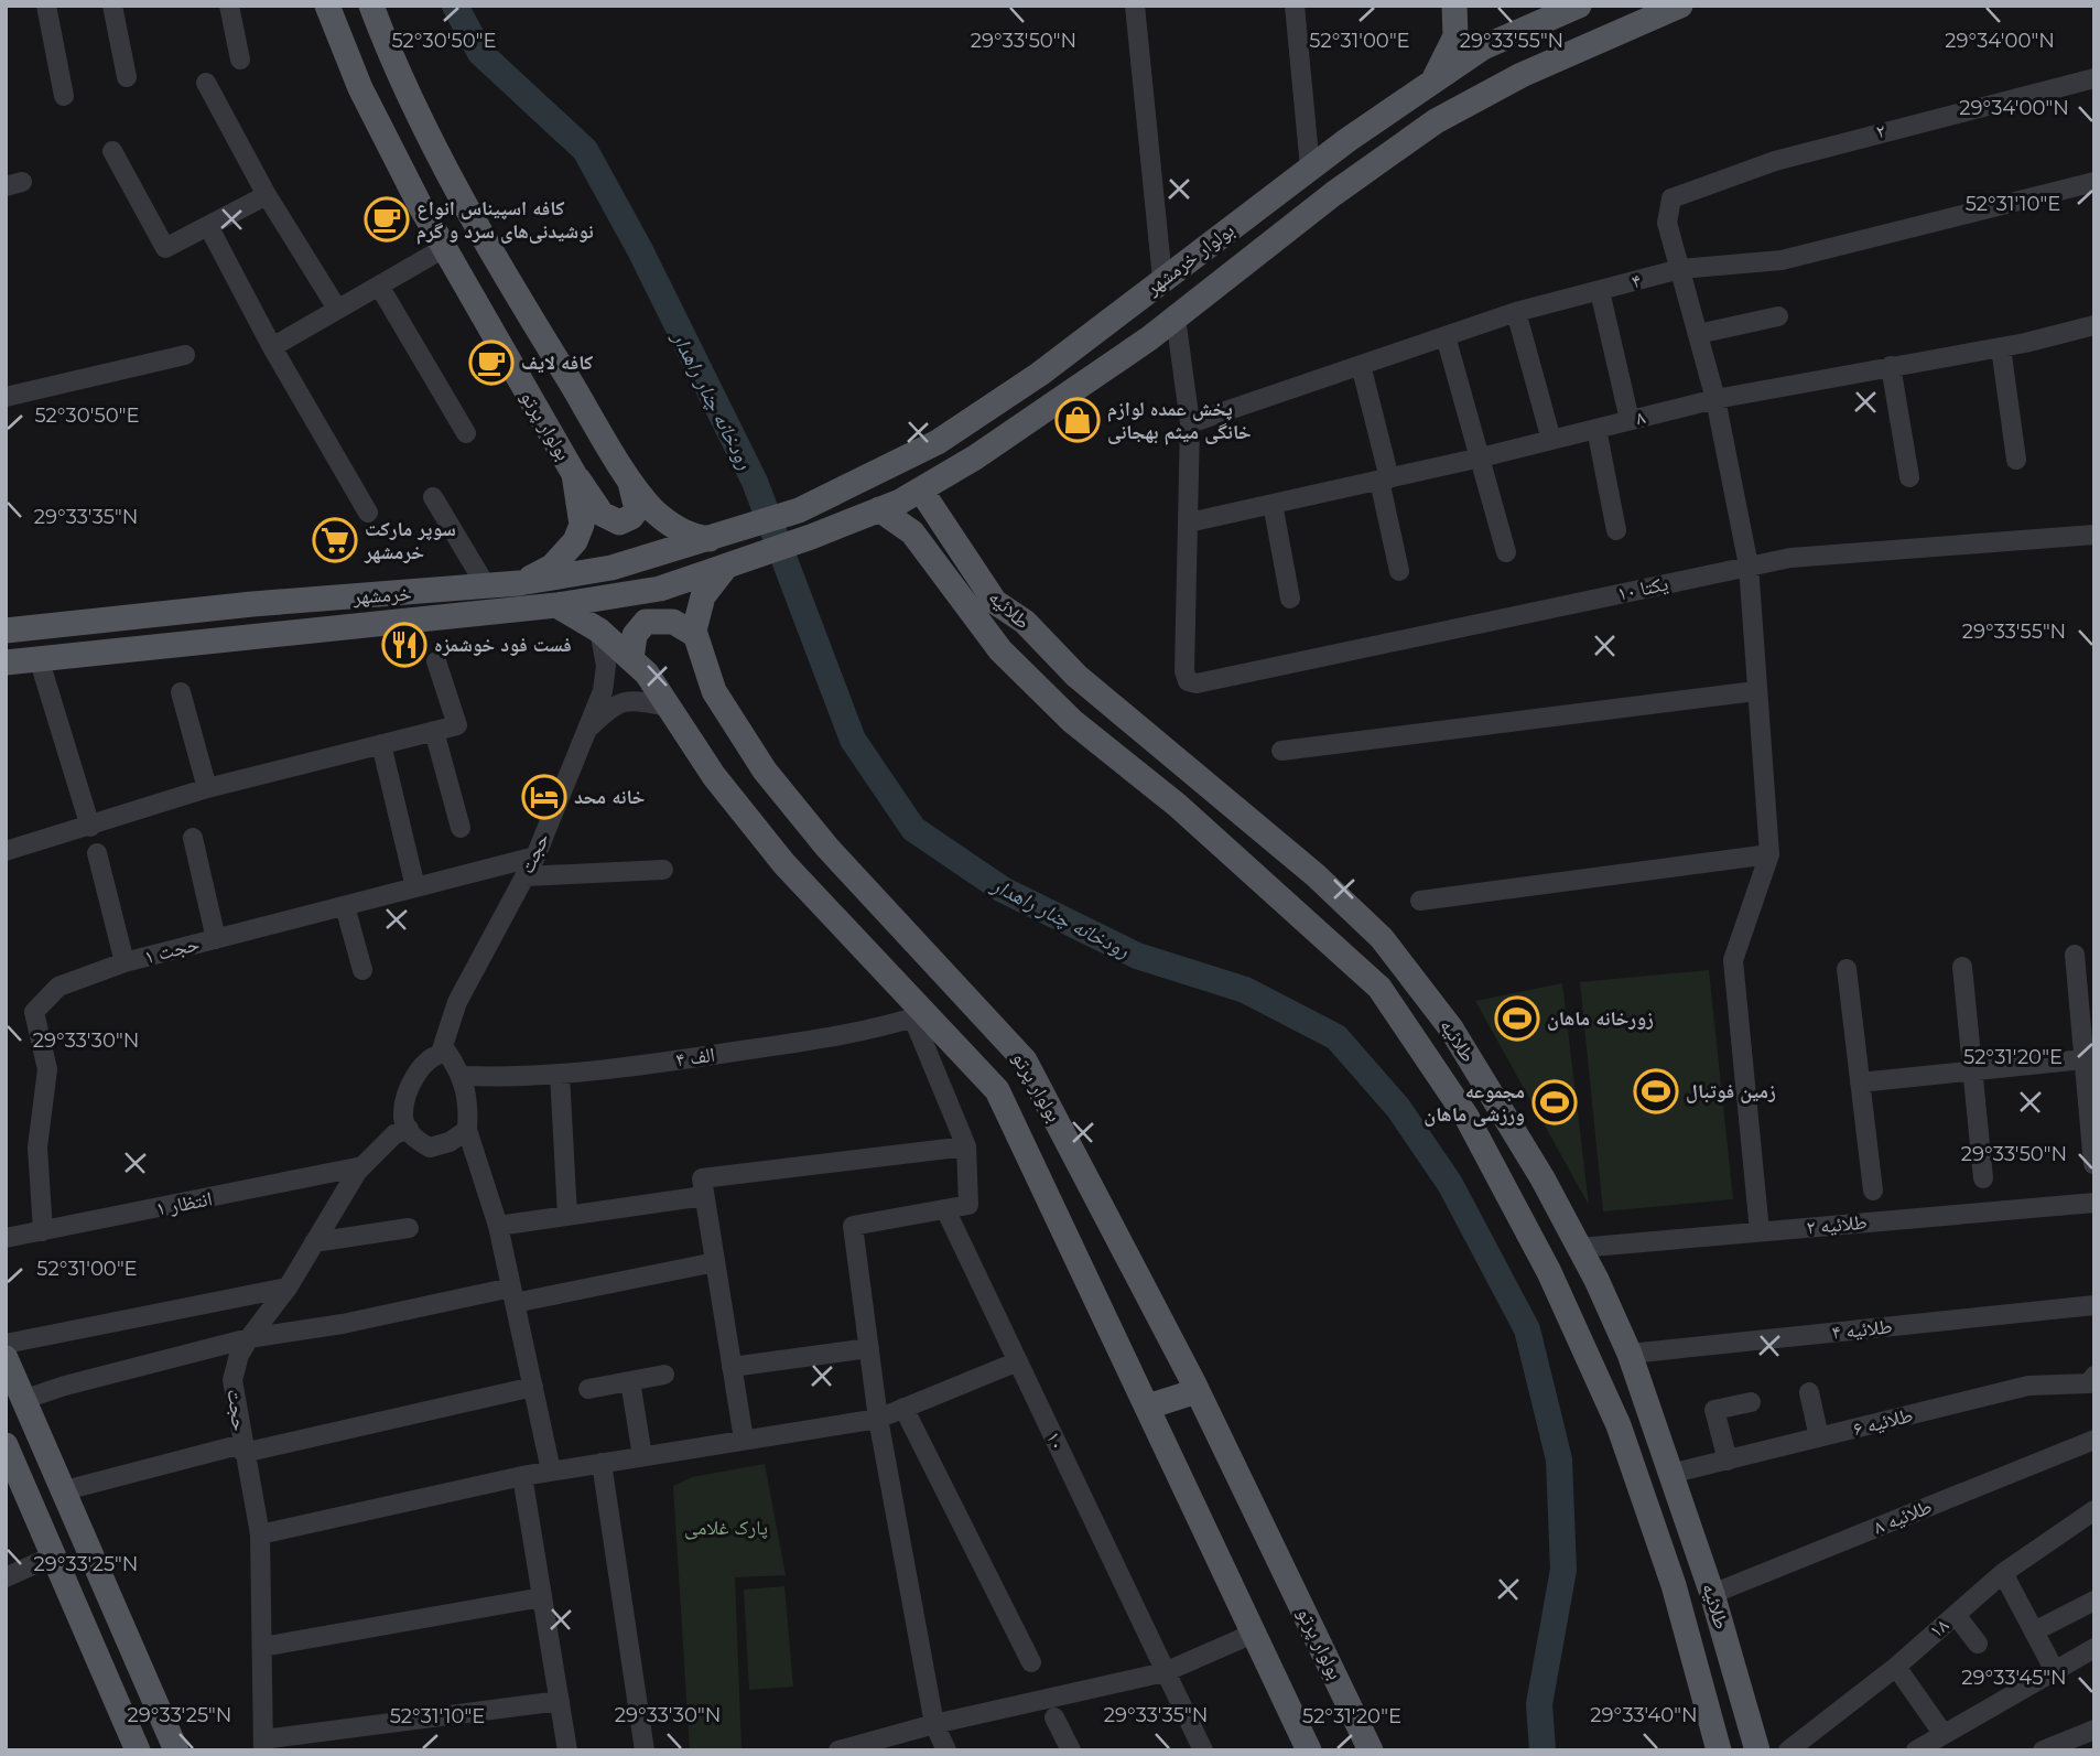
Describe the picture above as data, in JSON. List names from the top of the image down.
{
  "streets": {
    "main road": [
      "بولوار خرمشهر",
      "بولوار پرتو",
      "خرمشهر",
      "طلائیه"
    ],
    "street": [
      "۲",
      "۴",
      "۸",
      "۱۰ یکتا",
      "حجت",
      "حجت ۱",
      "۴ الف",
      "انتظار ۱",
      "طلائیه ۲",
      "طلائیه ۴",
      "طلائیه ۶",
      "۱۰",
      "طلائیه ۸",
      "۱۸"
    ]
  },
  "crossings": [
    ["۲", "۴"],
    ["بولوار خرمشهر", "خرمشهر"],
    ["۸", "۱۰ یکتا"],
    ["بولوار پرتو", "خرمشهر"],
    ["بولوار پرتو", "حجت"],
    ["بولوار پرتو", "۴ الف"],
    ["خرمشهر", "طلائیه"],
    ["طلائیه", "طلائیه ۲"],
    ["طلائیه", "طلائیه ۴"],
    ["طلائیه", "طلائیه ۶"],
    ["طلائیه", "طلائیه ۸"],
    ["حجت", "حجت ۱"],
    ["حجت", "۴ الف"],
    ["حجت", "انتظار ۱"],
    ["حجت ۱", "انتظار ۱"]
  ],
  "water": ["رودخانه چنار راهدار"],
  "parks": ["پارک غلامی"],
  "places": {
    "cafe": ["كافه اسپیناس انواع نوشیدنی‌های سرد و گرم", "کافه لایف"],
    "shop": ["پخش عمده لوازم خانگی میثم بهجانی"],
    "supermarket": ["سوپر مارکت خرمشهر"],
    "restaurant": ["فست فود خوشمزه"],
    "hotel": ["خانه محد"],
    "sports": ["زورخانه ماهان", "زمین فوتبال", "مجموعه ورزشی ماهان"]
  },
  "coordinates": [
    "52°30'50\"E",
    "52°31'00\"E",
    "29°33'55\"N",
    "29°33'50\"N",
    "29°34'00\"N",
    "52°31'10\"E",
    "29°33'35\"N",
    "29°33'30\"N",
    "52°31'20\"E",
    "29°33'25\"N",
    "29°33'45\"N",
    "29°33'40\"N"
  ]
}
